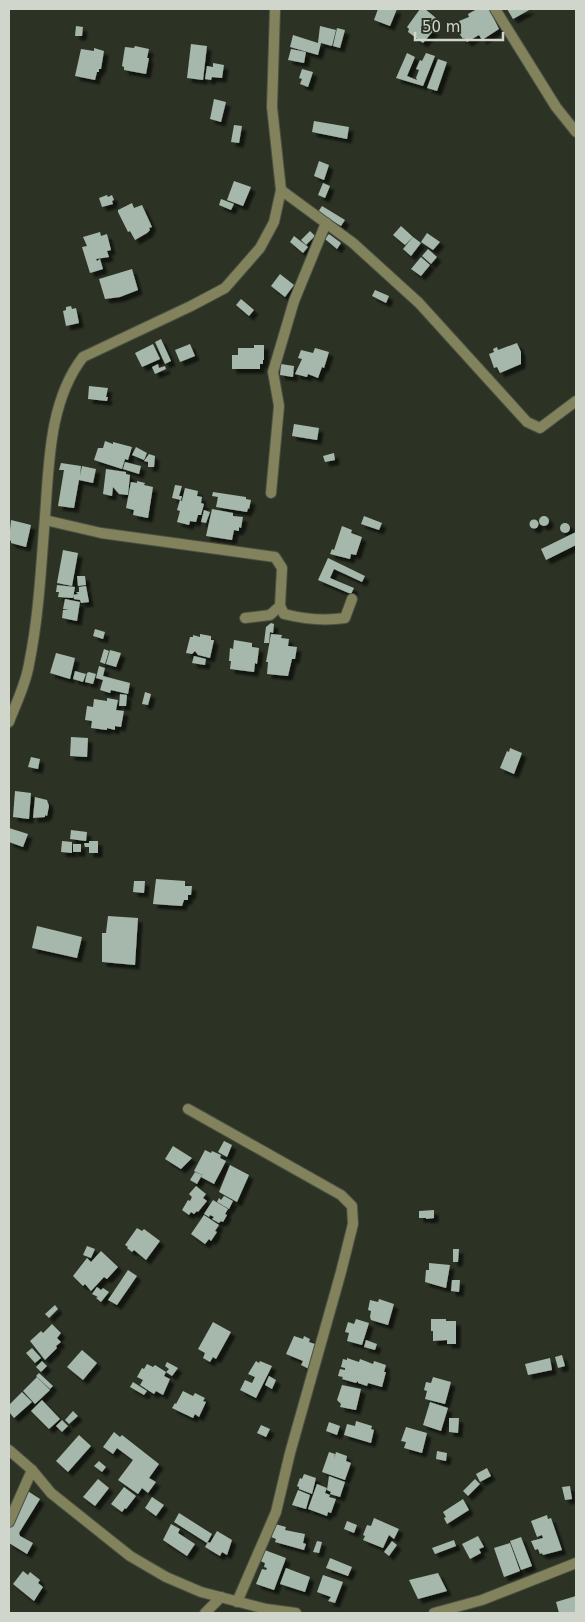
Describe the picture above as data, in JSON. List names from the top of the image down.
{
  "scale_bar": "50 m"
}
